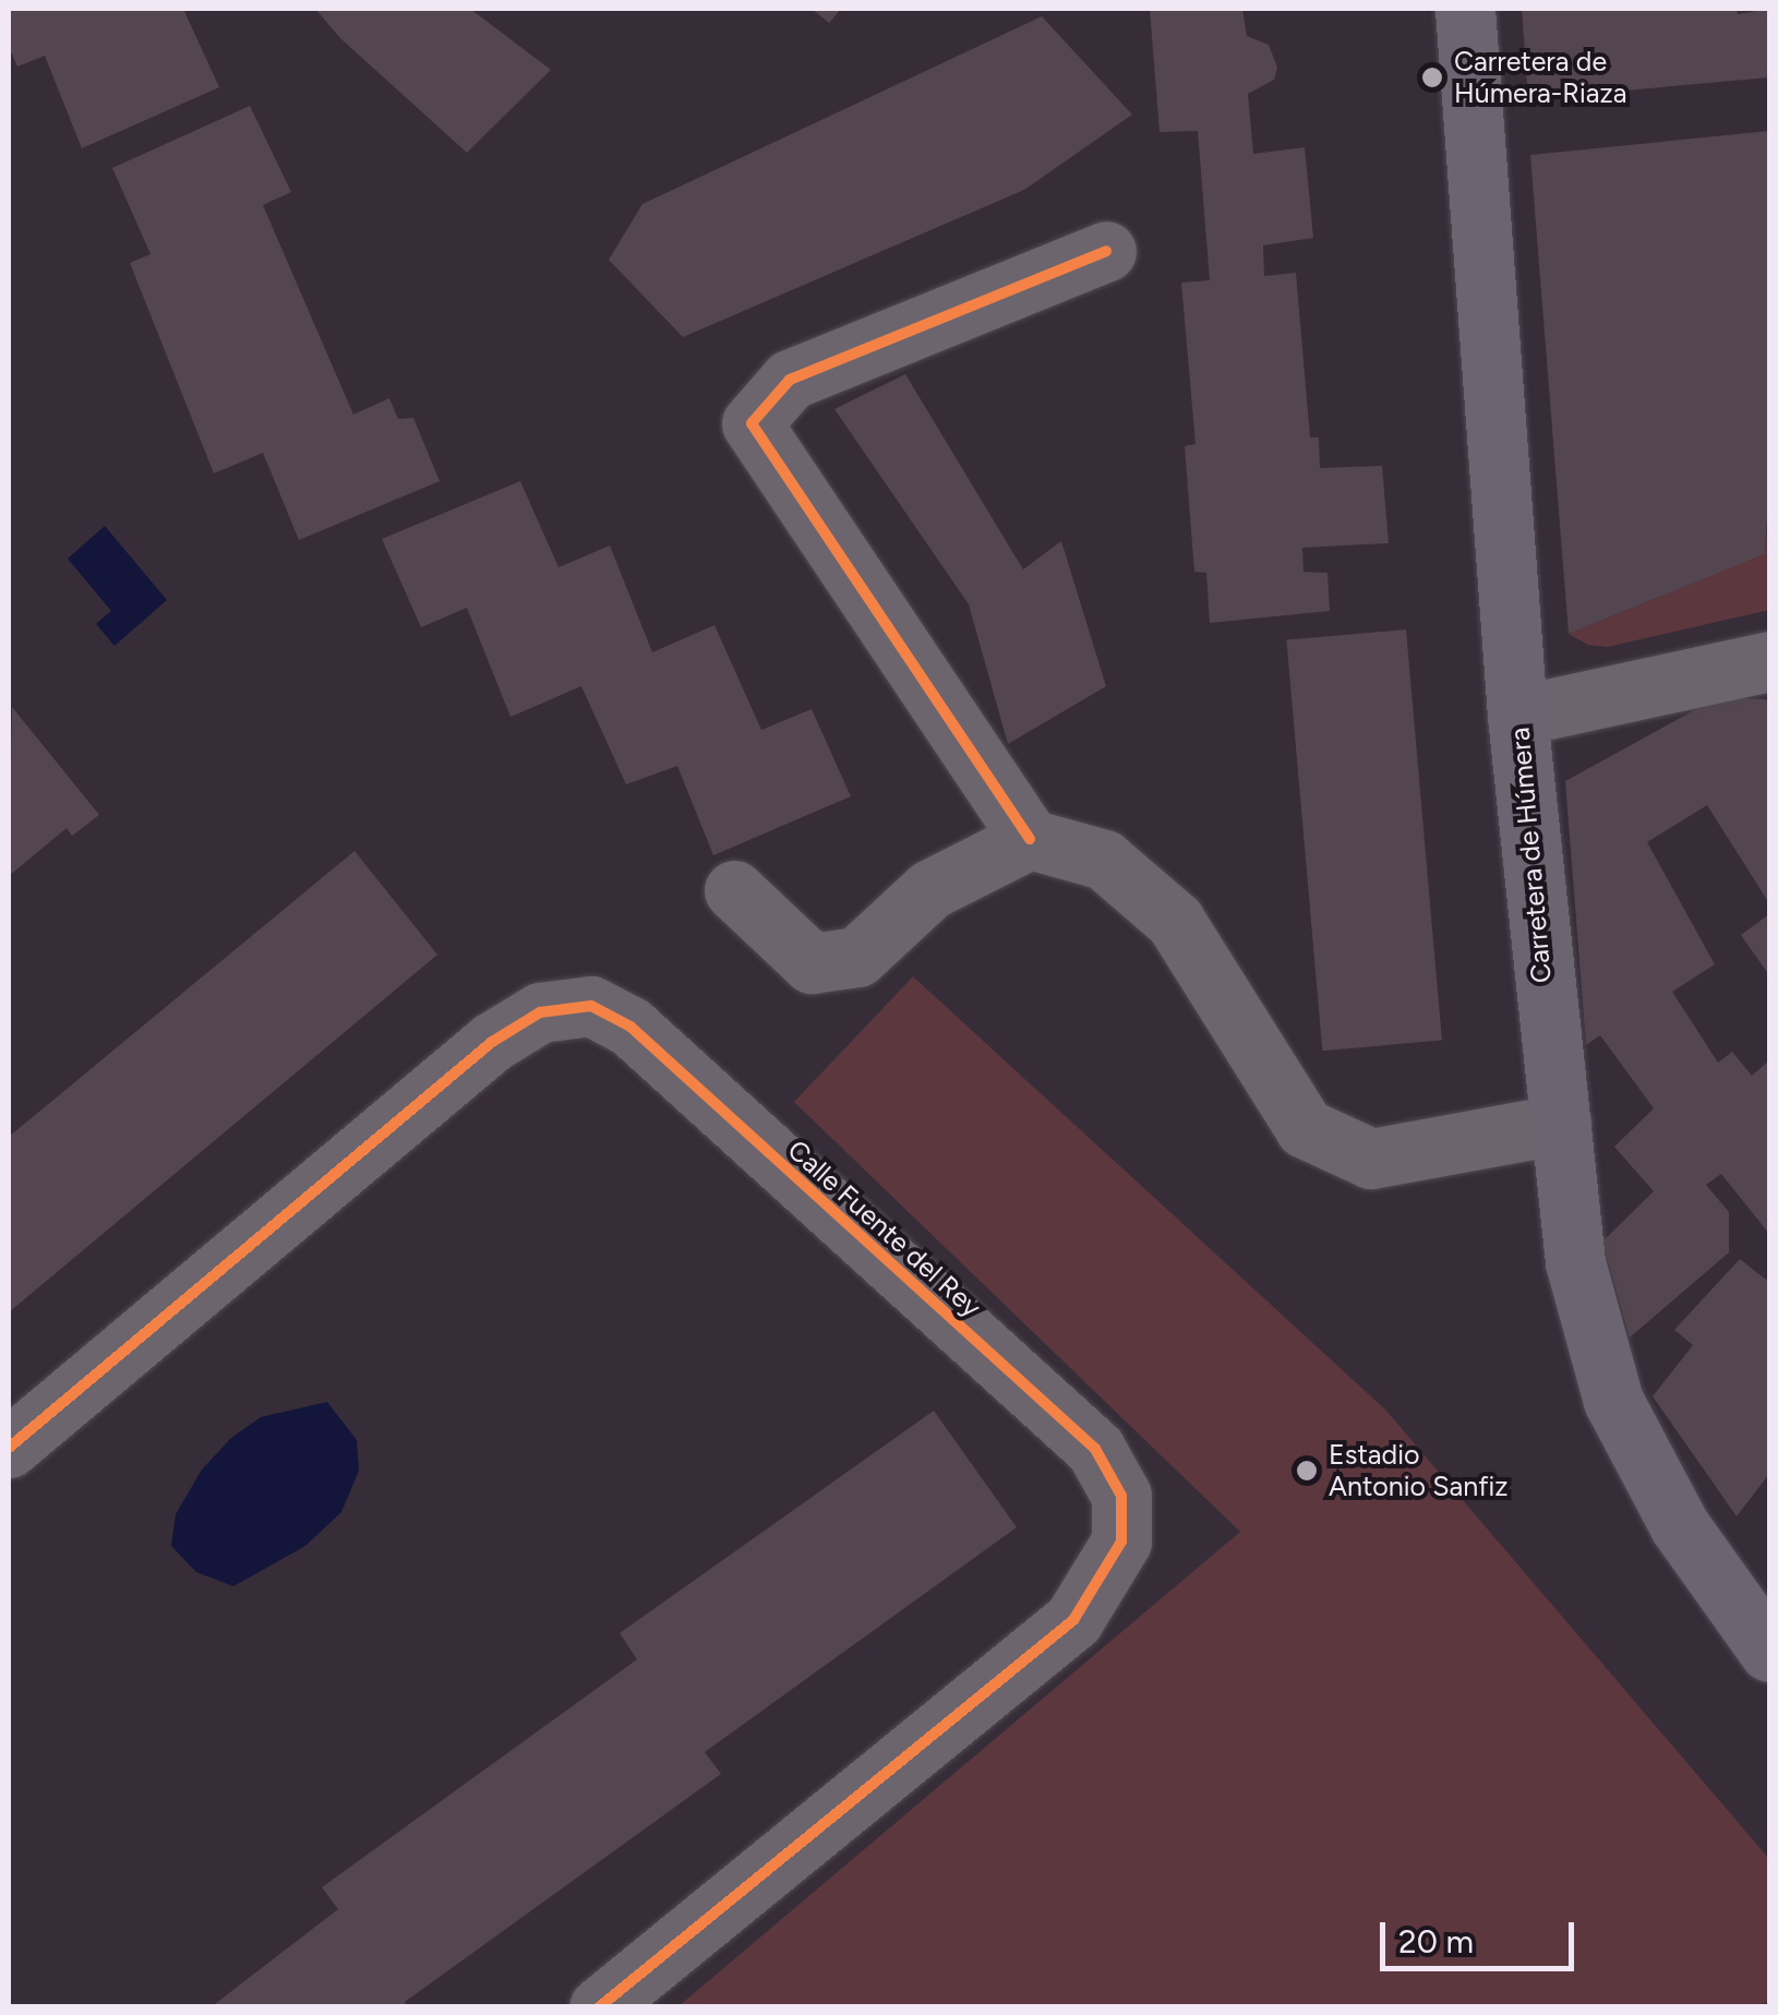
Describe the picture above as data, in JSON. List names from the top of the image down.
{
  "streets": {
    "main road": ["Carretera de Húmera"],
    "street": ["Calle Fuente del Rey"]
  },
  "places": ["Carretera de Húmera-Riaza", "Estadio Antonio Sanfiz"],
  "scale_bar": "20 m"
}
